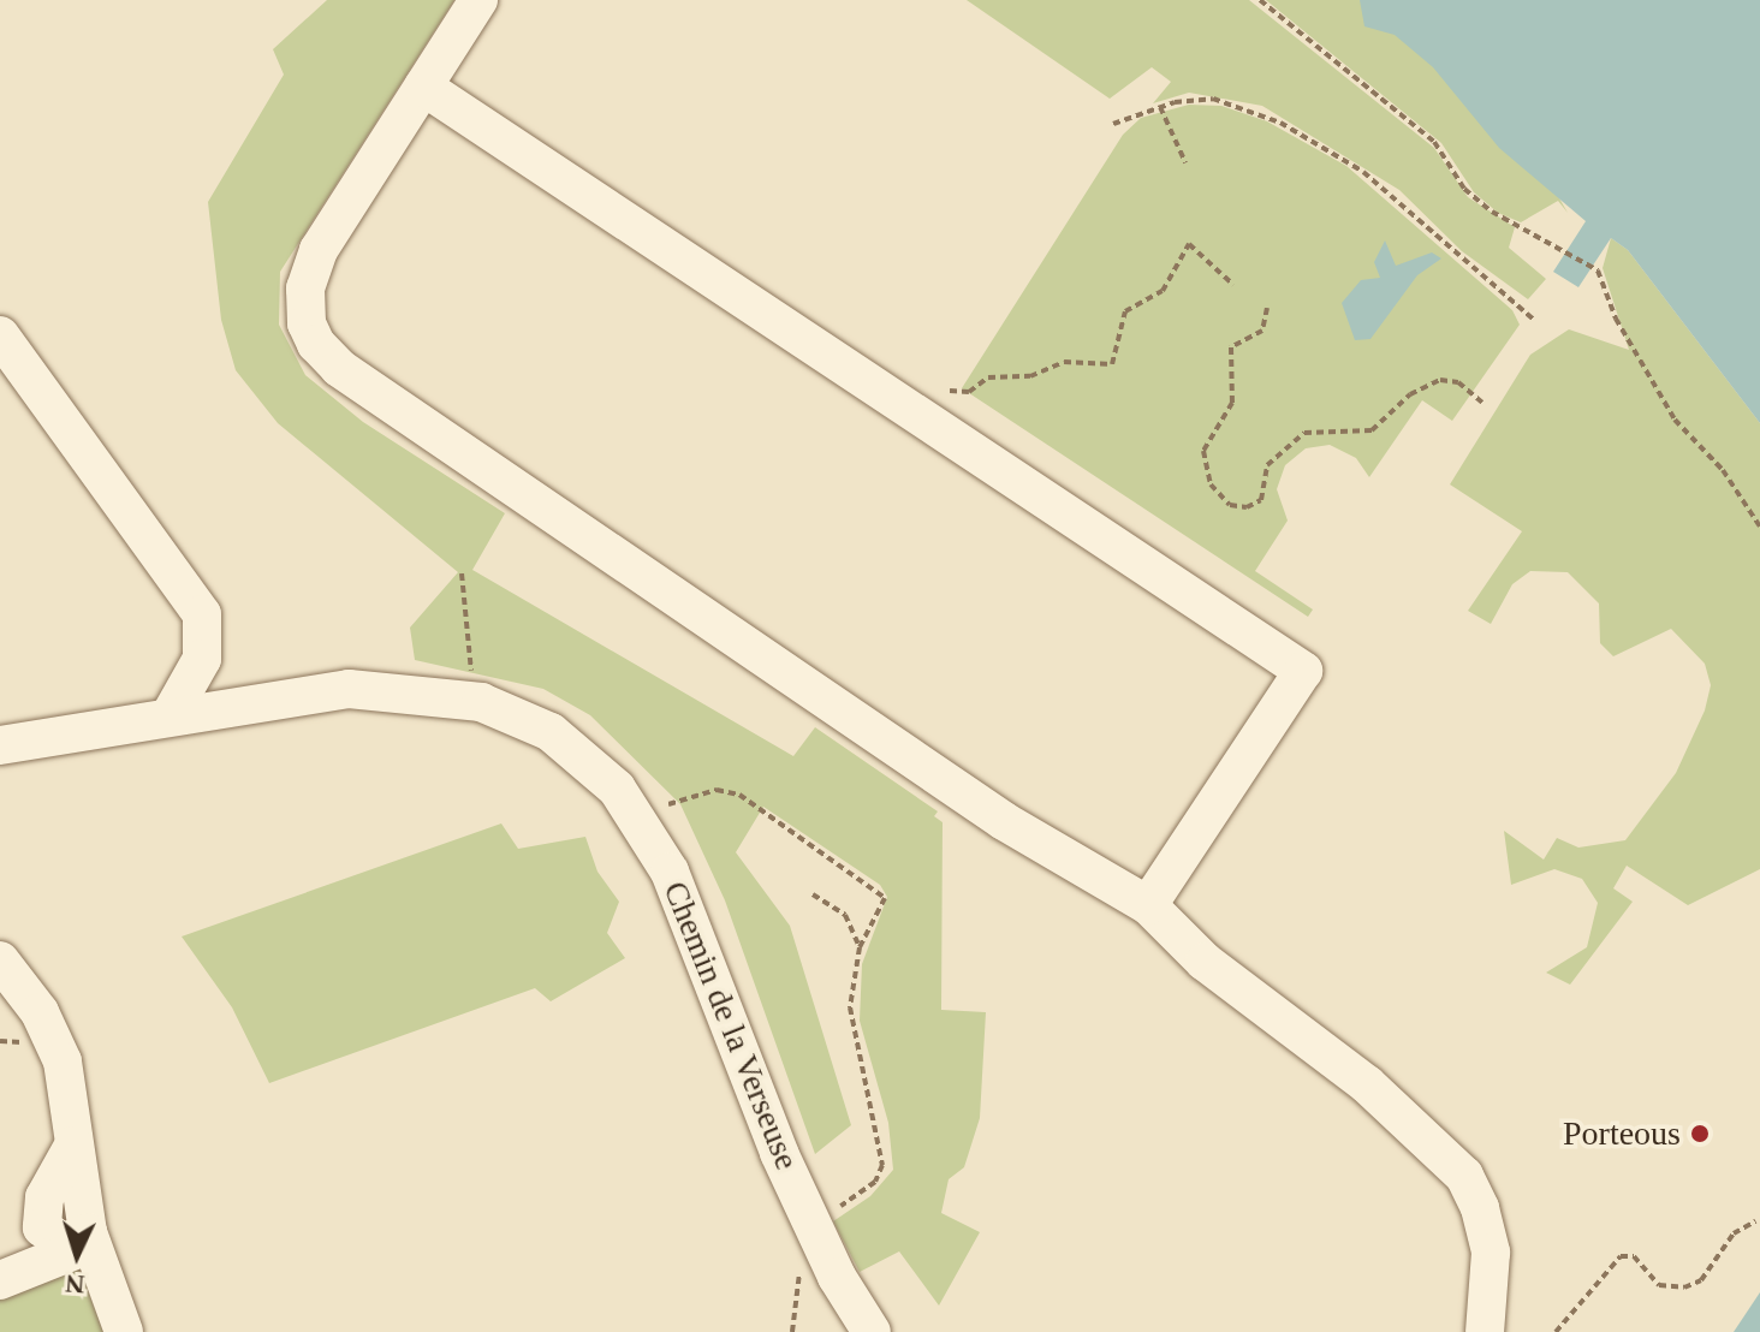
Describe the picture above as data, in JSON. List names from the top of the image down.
{
  "streets": {
    "street": ["Chemin de la Verseuse"]
  },
  "places": ["Porteous"],
  "north": "bottom"
}
